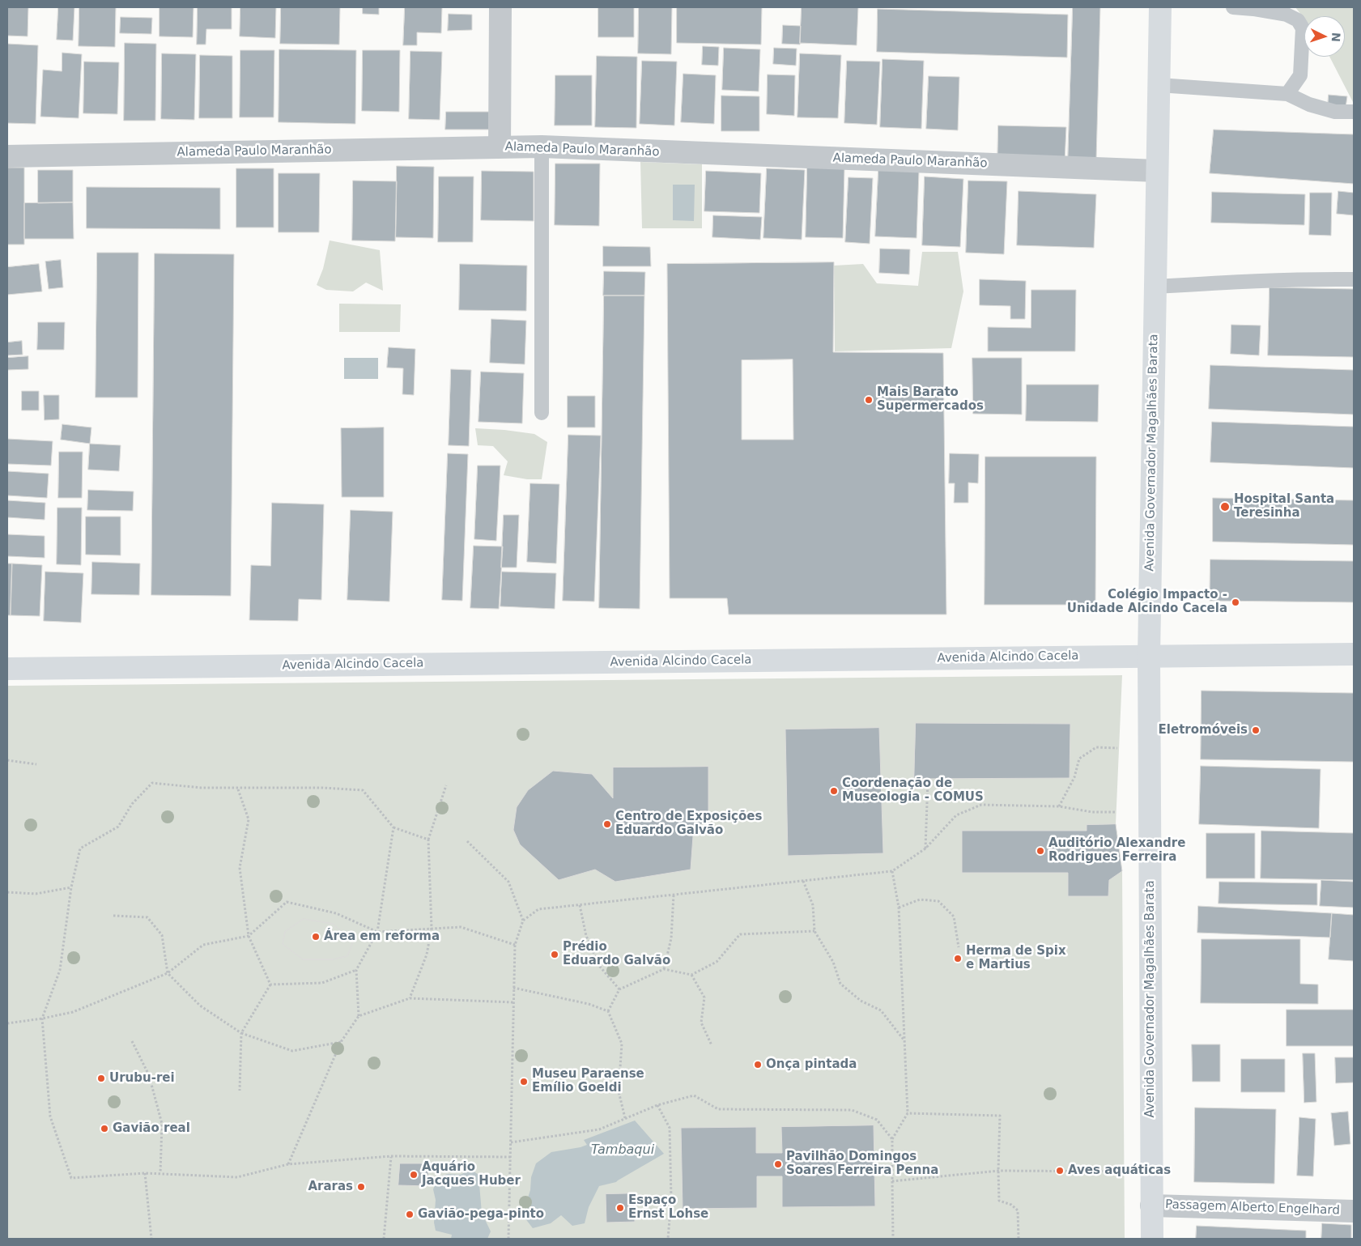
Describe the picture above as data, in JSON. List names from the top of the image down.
{
  "streets": {
    "main road": ["Avenida Governador Magalhães Barata", "Avenida Alcindo Cacela"],
    "street": ["Alameda Paulo Maranhão", "Passagem Alberto Engelhard"]
  },
  "crossings": [
    ["Alameda Paulo Maranhão", "Avenida Governador Magalhães Barata"],
    ["Avenida Governador Magalhães Barata", "Avenida Alcindo Cacela"],
    ["Avenida Governador Magalhães Barata", "Passagem Alberto Engelhard"]
  ],
  "water": ["Tambaqui"],
  "places": [
    "Mais Barato Supermercados",
    "Hospital Santa Teresinha",
    "Colégio Impacto - Unidade Alcindo Cacela",
    "Eletromóveis",
    "Coordenação de Museologia - COMUS",
    "Centro de Exposições Eduardo Galvão",
    "Auditório Alexandre Rodrigues Ferreira",
    "Área em reforma",
    "Prédio Eduardo Galvão",
    "Herma de Spix e Martius",
    "Onça pintada",
    "Urubu-rei",
    "Museu Paraense Emílio Goeldi",
    "Gavião real",
    "Pavilhão Domingos Soares Ferreira Penna",
    "Aves aquáticas",
    "Aquário Jacques Huber",
    "Araras",
    "Espaço Ernst Lohse",
    "Gavião-pega-pinto"
  ],
  "north": "right"
}
